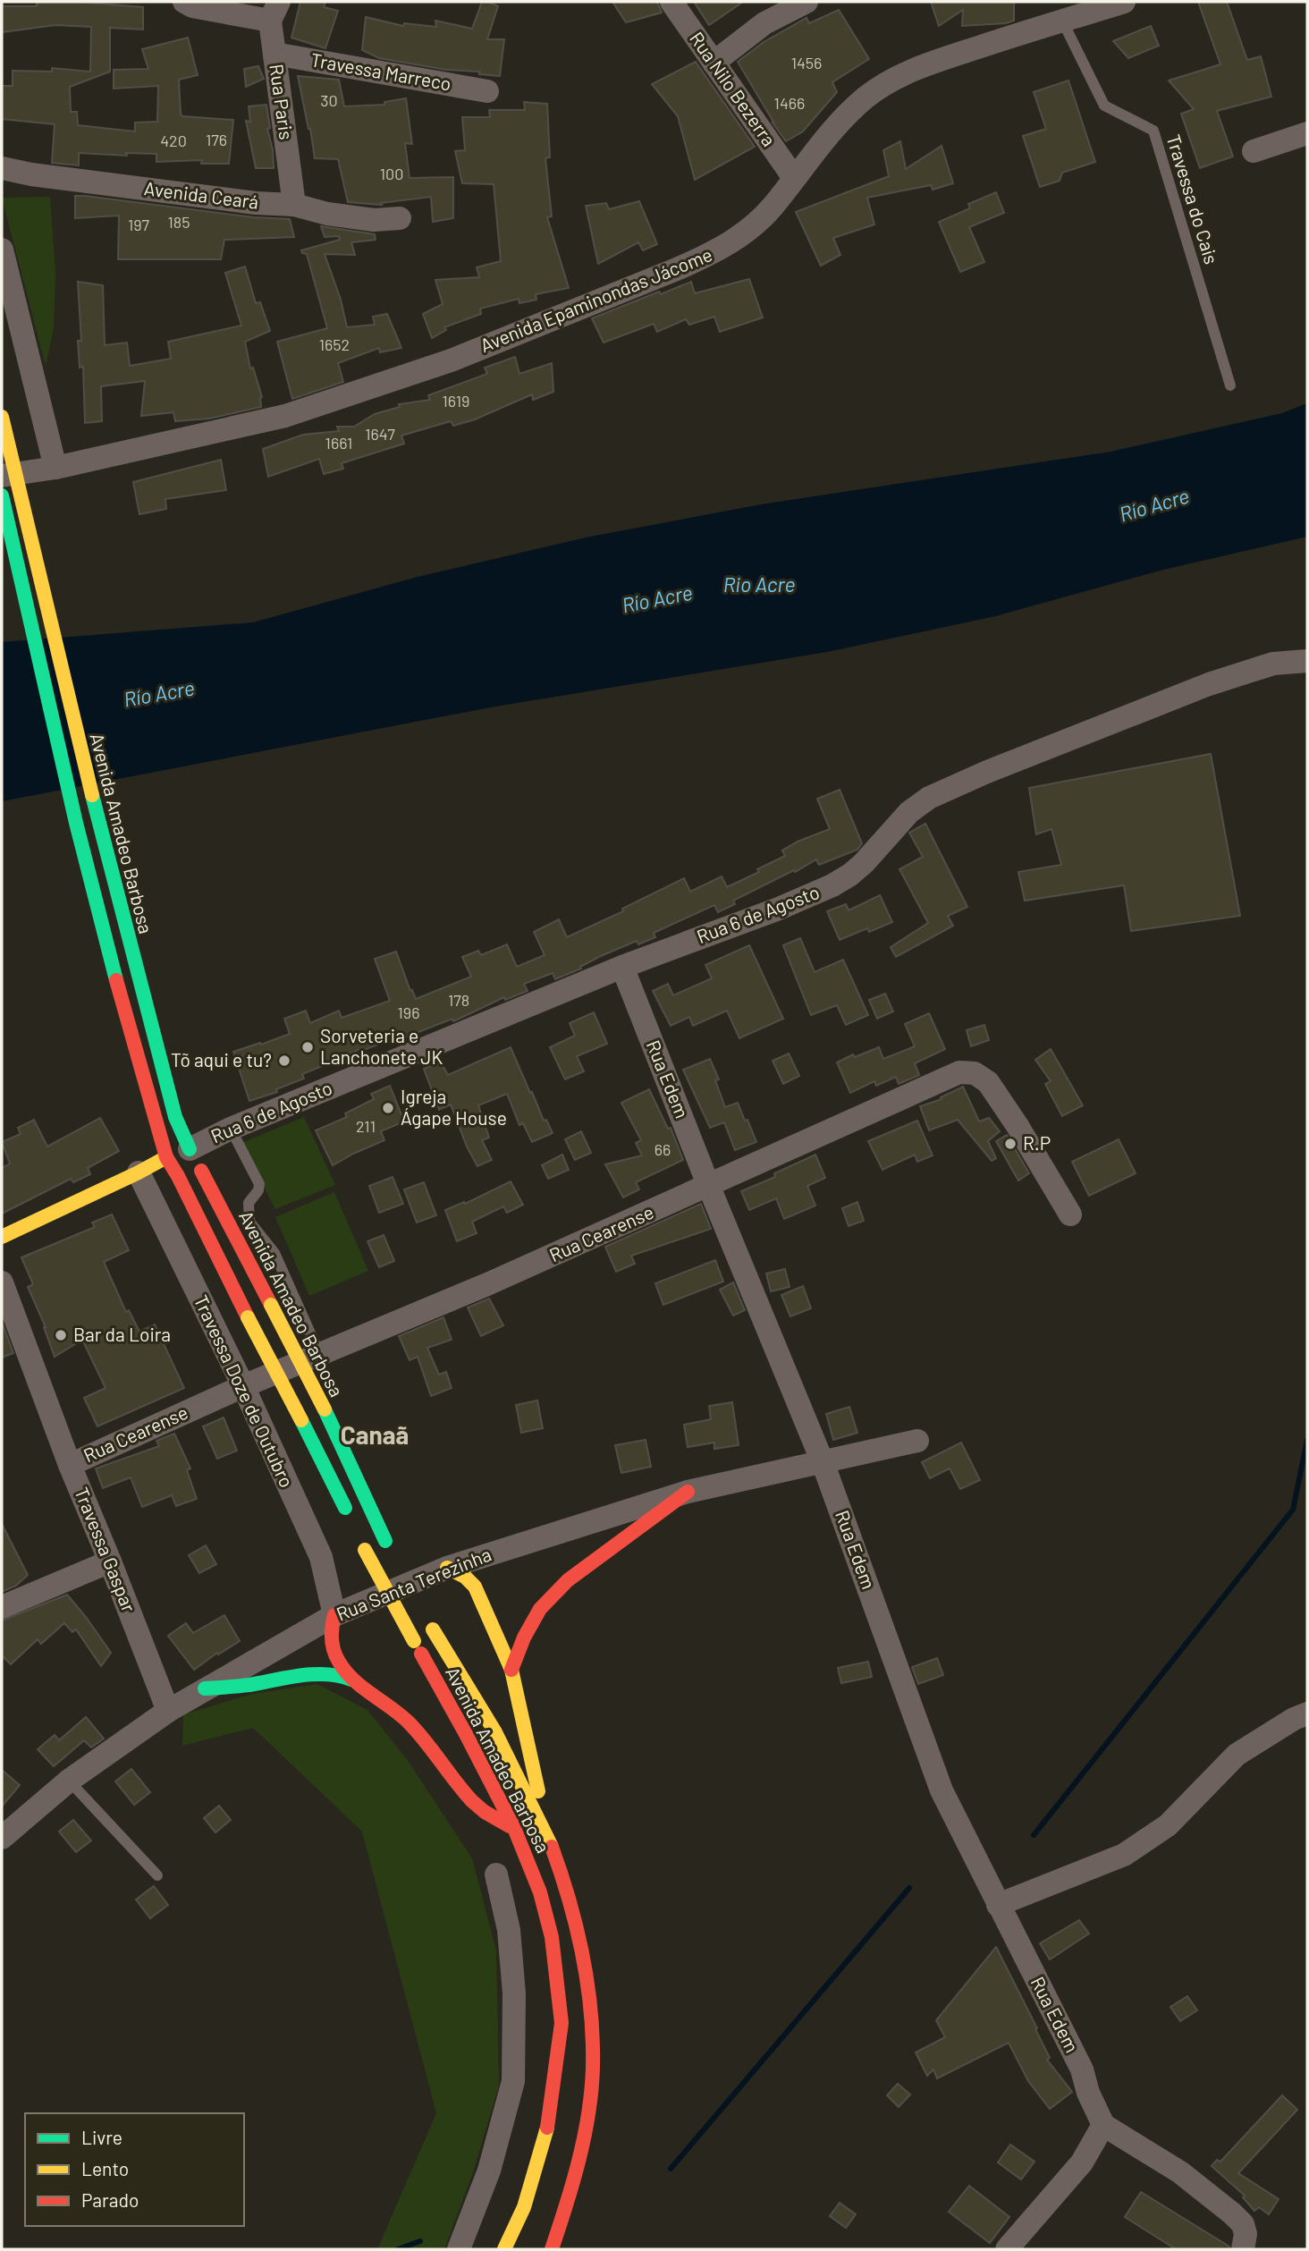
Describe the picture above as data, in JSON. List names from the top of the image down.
{
  "streets": {
    "main road": ["Avenida Amadeo Barbosa"],
    "street": [
      "Travessa Marreco",
      "Rua Nilo Bezerra",
      "Rua Paris",
      "Avenida Ceará",
      "Avenida Epaminondas Jácome",
      "Rua 6 de Agosto",
      "Rua Edem",
      "Rua Cearense",
      "Travessa Doze de Outubro",
      "Travessa Gaspar",
      "Rua Santa Terezinha"
    ],
    "lane": ["Travessa do Cais"]
  },
  "crossings": [
    ["Travessa Marreco", "Rua Paris"],
    ["Rua Nilo Bezerra", "Avenida Epaminondas Jácome"],
    ["Rua Paris", "Avenida Ceará"],
    ["Travessa do Cais", "Avenida Epaminondas Jácome"],
    ["Avenida Amadeo Barbosa", "Rua 6 de Agosto"],
    ["Rua 6 de Agosto", "Rua Edem"],
    ["Rua Edem", "Rua Cearense"],
    ["Rua Edem", "Rua Santa Terezinha"],
    ["Rua Cearense", "Travessa Doze de Outubro"],
    ["Rua Cearense", "Travessa Gaspar"],
    ["Travessa Doze de Outubro", "Rua Santa Terezinha"],
    ["Travessa Gaspar", "Rua Santa Terezinha"]
  ],
  "districts": ["Canaã"],
  "water": ["Río Acre", "Rio Acre"],
  "places": [
    "Sorveteria e Lanchonete JK",
    "Tõ aqui e tu?",
    "Igreja Ágape House",
    "R.P",
    "Bar da Loira"
  ],
  "house_numbers": [
    "1456",
    "30",
    "1466",
    "176",
    "420",
    "100",
    "185",
    "197",
    "1652",
    "1619",
    "1647",
    "1661",
    "178",
    "196",
    "211",
    "66"
  ],
  "legend": ["Livre", "Lento", "Parado"]
}
